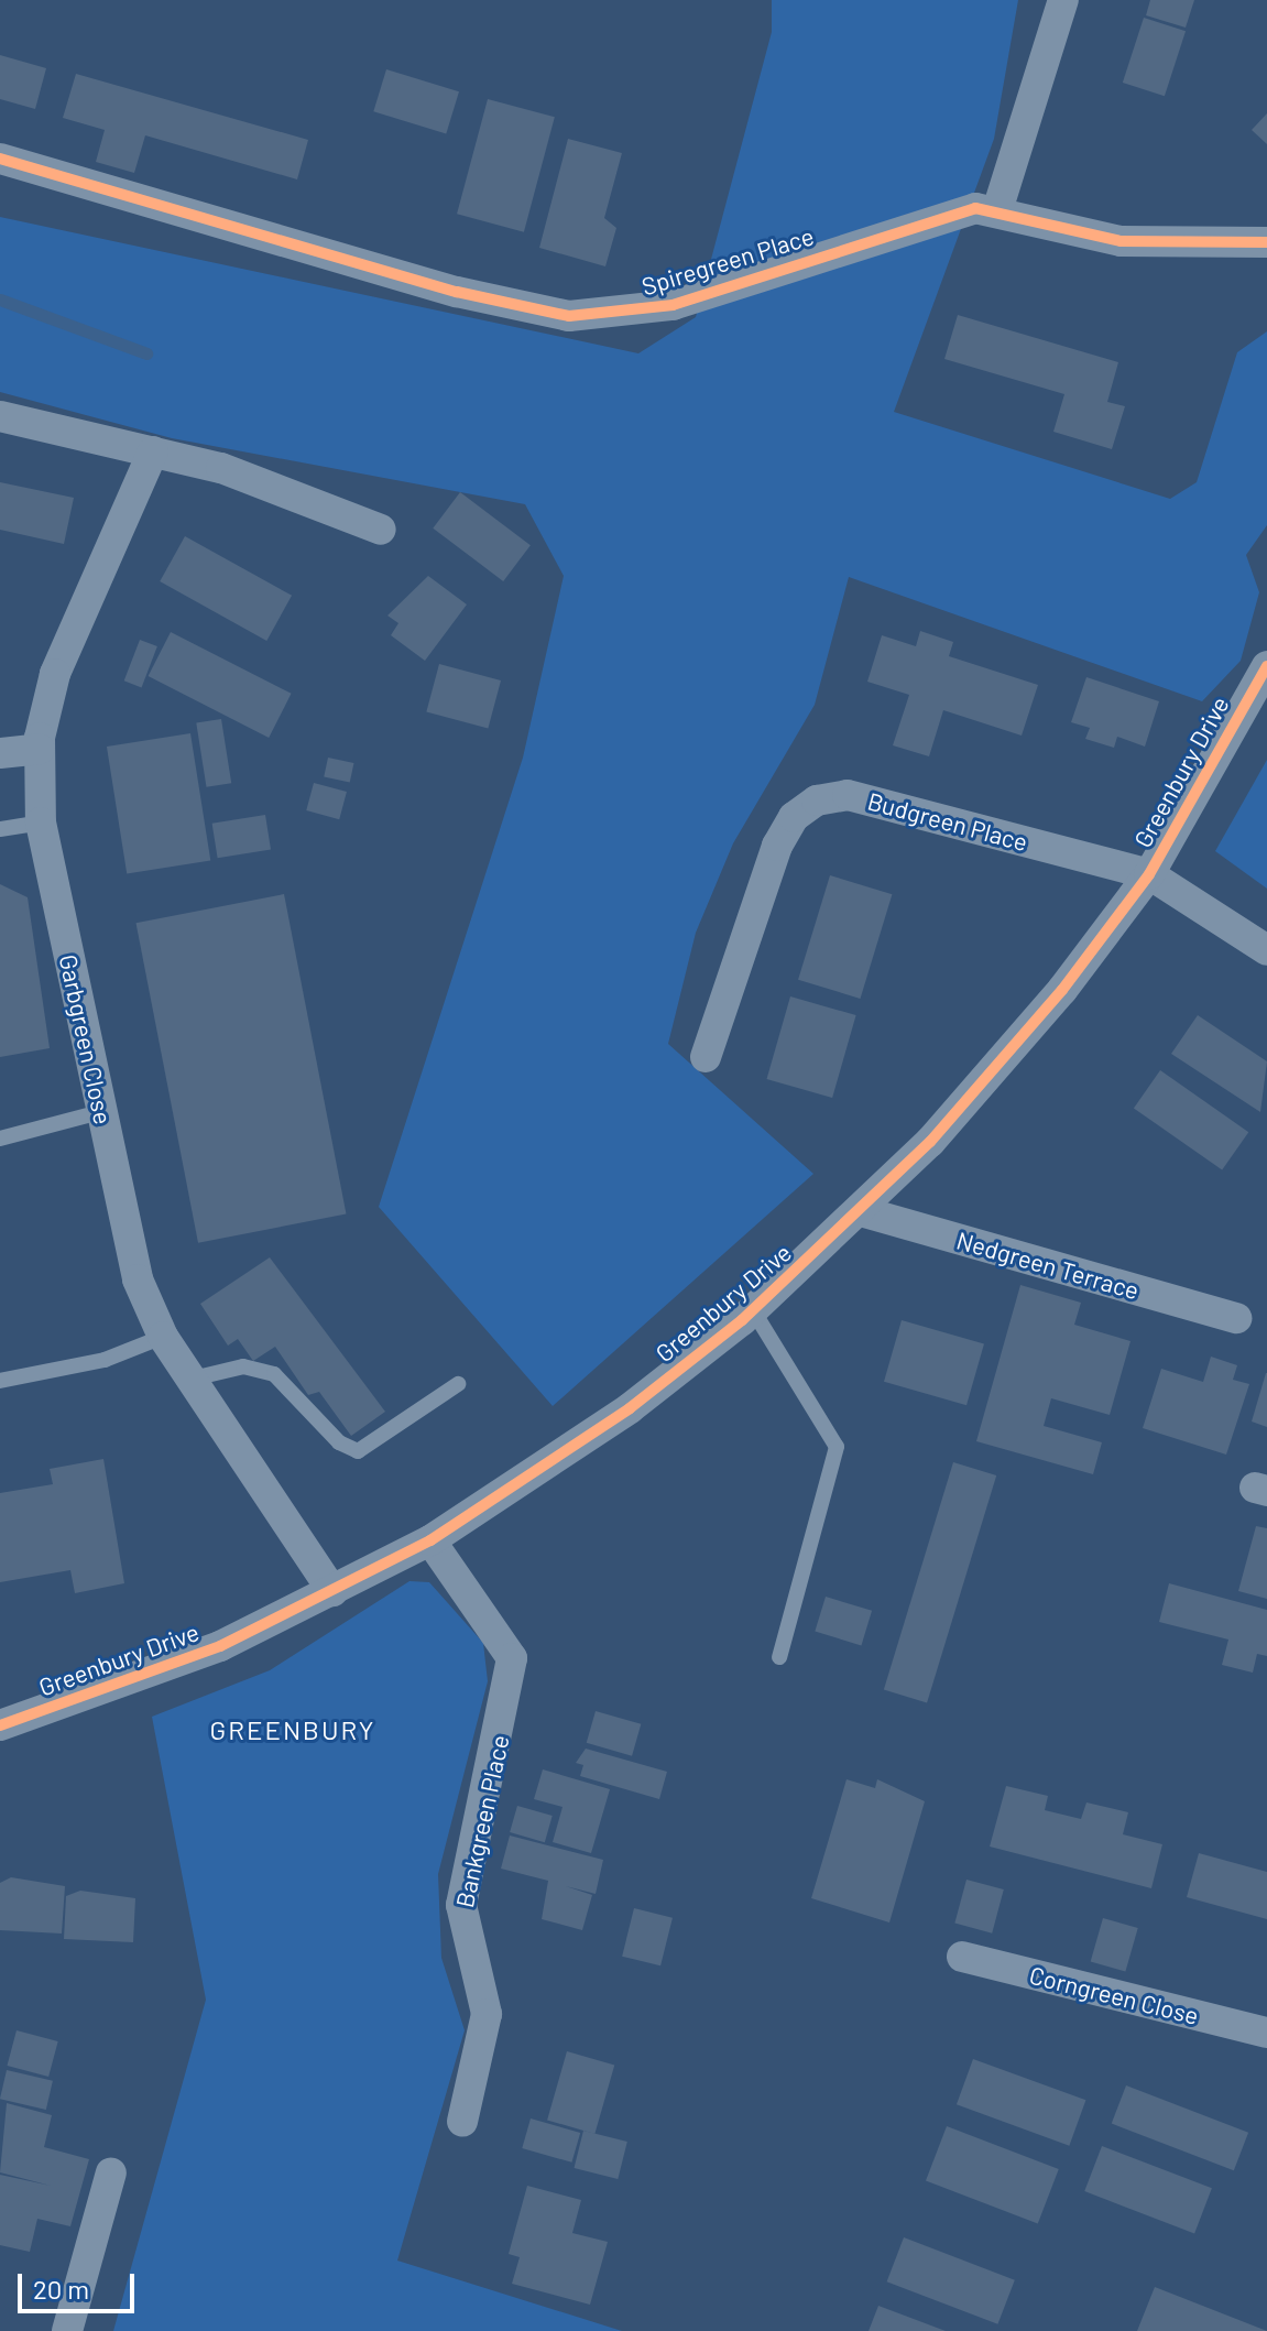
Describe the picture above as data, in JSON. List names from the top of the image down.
{
  "streets": {
    "street": [
      "Spiregreen Place",
      "Greenbury Drive",
      "Budgreen Place",
      "Garbgreen Close",
      "Nedgreen Terrace",
      "Bankgreen Place",
      "Corngreen Close"
    ]
  },
  "crossings": [
    ["Greenbury Drive", "Budgreen Place"],
    ["Greenbury Drive", "Garbgreen Close"],
    ["Greenbury Drive", "Nedgreen Terrace"],
    ["Greenbury Drive", "Bankgreen Place"]
  ],
  "districts": ["GREENBURY"],
  "scale_bar": "20 m"
}
